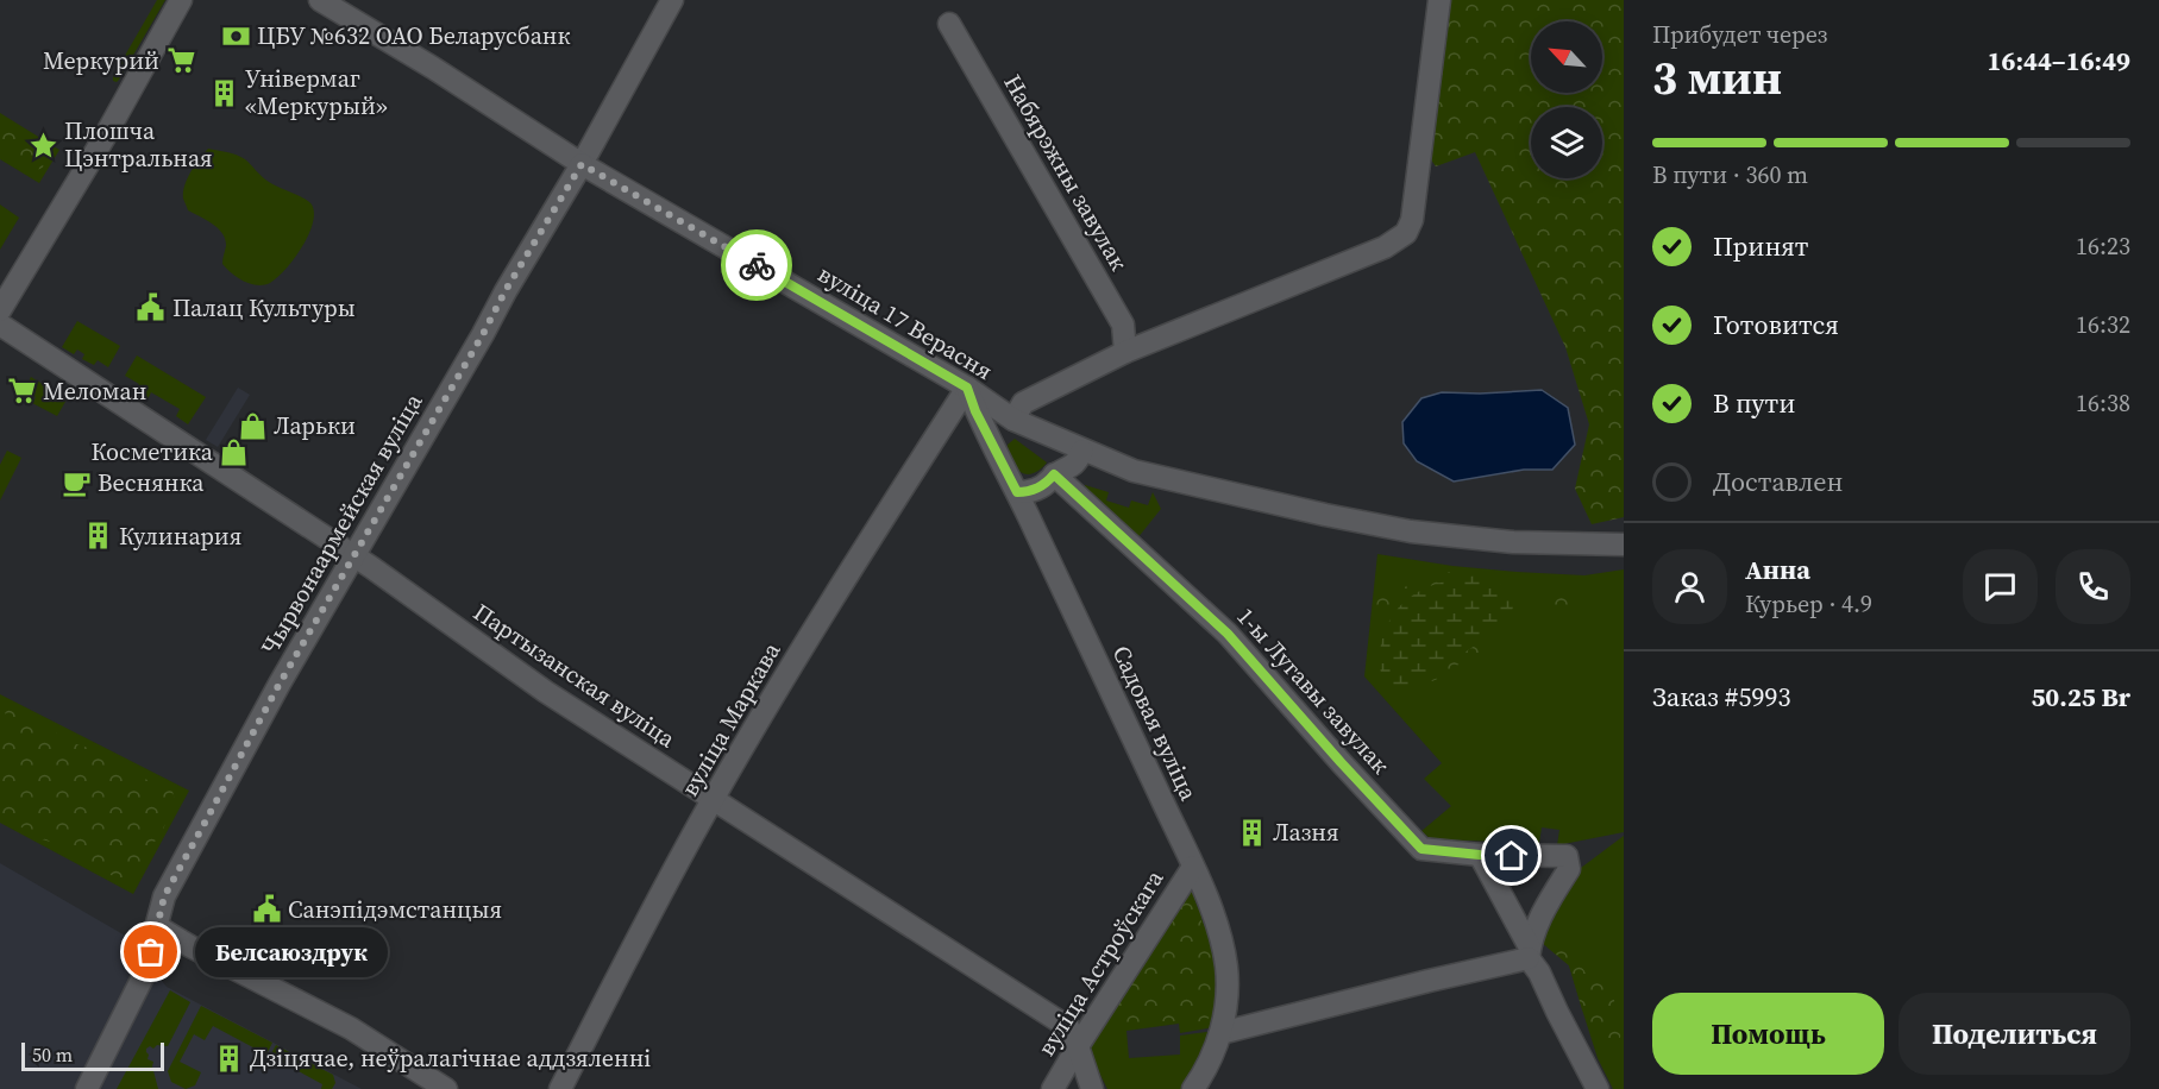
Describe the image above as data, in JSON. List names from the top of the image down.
{
  "streets": {
    "street": [
      "Набярэжны завулак",
      "вуліца 17 Верасня",
      "Чырвонаармейская вуліца",
      "Партызанская вуліца",
      "1-ы Лугавы завулак",
      "вуліца Маркава",
      "Садовая вуліца",
      "вуліца Астроўскага"
    ]
  },
  "crossings": [
    ["вуліца 17 Верасня", "Чырвонаармейская вуліца"],
    ["вуліца 17 Верасня", "вуліца Маркава"],
    ["вуліца 17 Верасня", "Садовая вуліца"],
    ["Чырвонаармейская вуліца", "Партызанская вуліца"],
    ["Партызанская вуліца", "вуліца Маркава"],
    ["Партызанская вуліца", "вуліца Астроўскага"],
    ["вуліца Маркава", "Садовая вуліца"],
    ["Садовая вуліца", "вуліца Астроўскага"]
  ],
  "places": {
    "bank": ["ЦБУ №632 ОАО Беларусбанк"],
    "supermarket": ["Меркурий", "Меломан"],
    "building": [
      "Універмаг «Меркурый»",
      "Кулинария",
      "Лазня",
      "Дзіцячае, неўралагічнае аддзяленні"
    ],
    "place": ["Плошча Цэнтральная"],
    "public building": ["Палац Культуры", "Санэпідэмстанцыя"],
    "shop": ["Ларьки", "Косметика"],
    "cafe": ["Веснянка"],
    "other": ["Белсаюздрук"]
  },
  "scale_bar": "50 m",
  "north": "top left",
  "page": {
    "heading": ["3 мин", "Прибудет через", "16:44–16:49"],
    "panel": [
      "Анна",
      "Курьер · 4.9",
      "Заказ #5993",
      "50.25 Br"
    ],
    "bar": "В пути · 360 m",
    "list": [
      ["Принят", "16:23"],
      ["Готовится", "16:32"],
      ["В пути", "16:38"],
      "Доставлен"
    ],
    "bubble": "Белсаюздрук",
    "buttons": ["Помощь", "Поделиться"],
    "scale": "50 m"
  }
}
